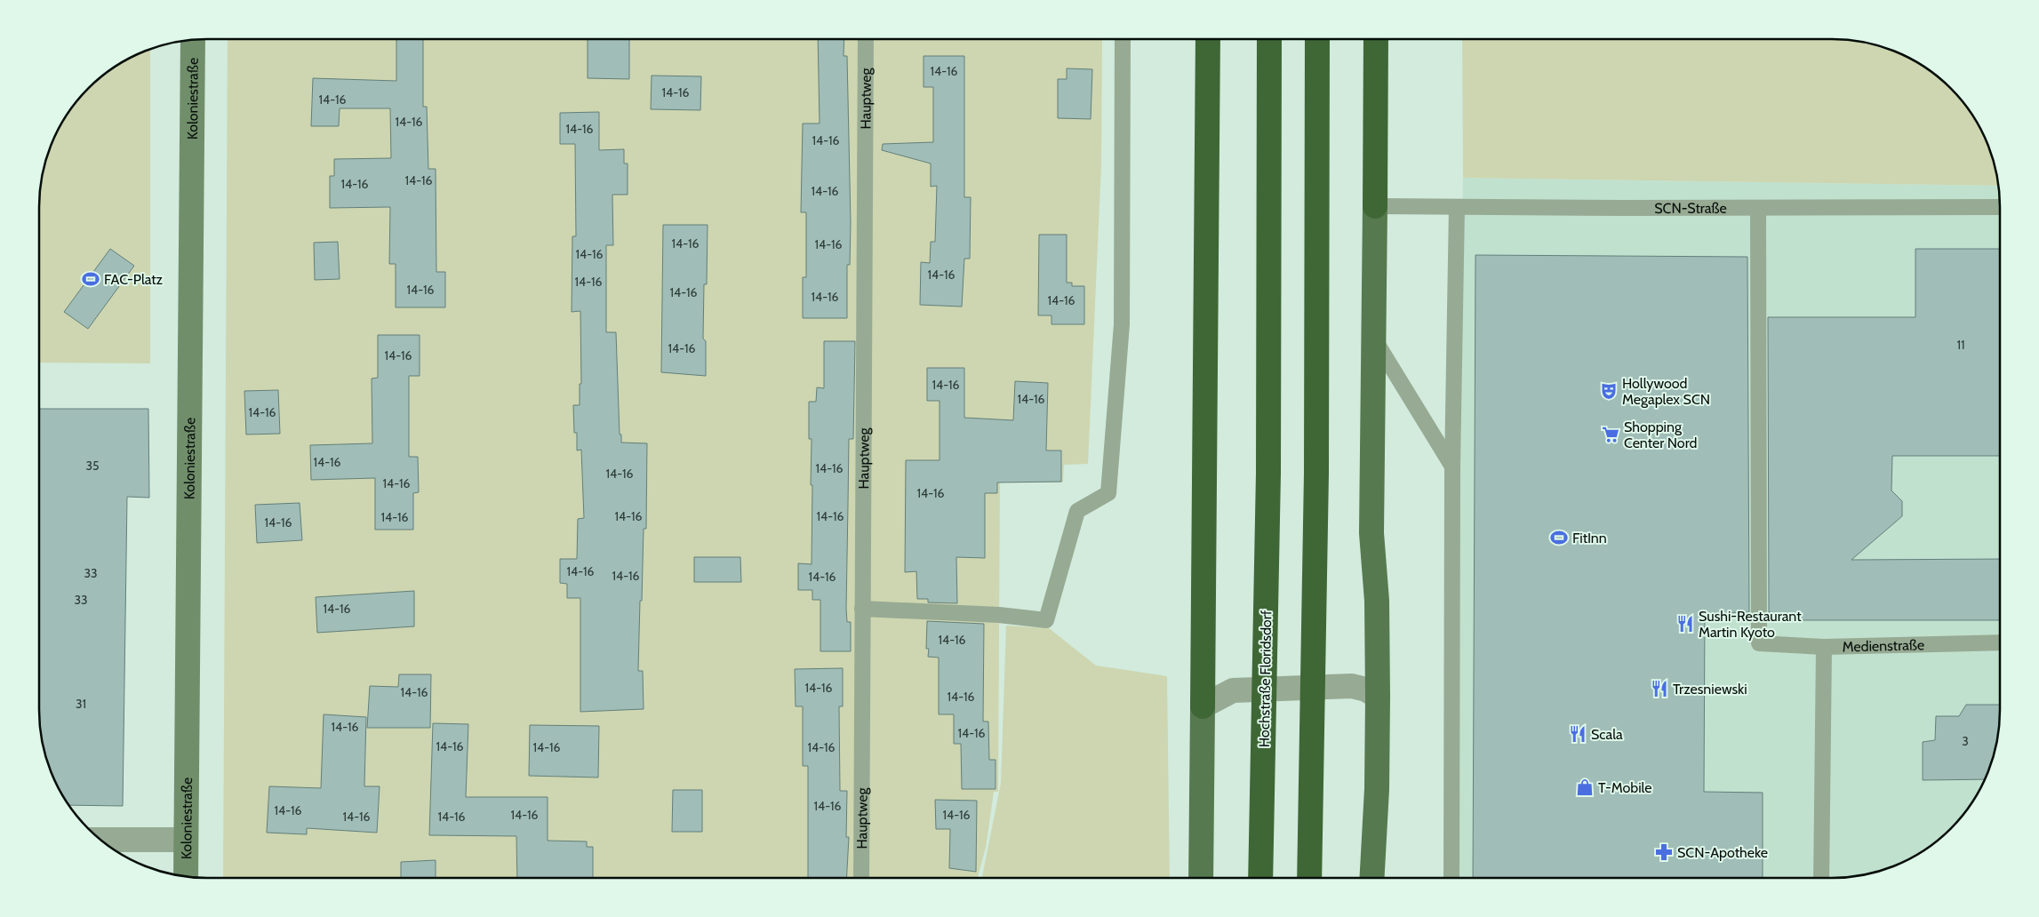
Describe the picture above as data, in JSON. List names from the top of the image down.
{
  "streets": {
    "highway": ["Hochstraße Floridsdorf"],
    "street": ["Koloniestraße"],
    "lane": ["Hauptweg", "SCN-Straße", "Medienstraße"]
  },
  "crossings": [
    ["SCN-Straße", "Medienstraße"]
  ],
  "places": {
    "sports": ["FAC-Platz", "FitInn"],
    "theatre": ["Hollywood Megaplex SCN"],
    "supermarket": ["Shopping Center Nord"],
    "restaurant": ["Sushi-Restaurant Martin Kyoto", "Trzesniewski", "Scala"],
    "shop": ["T-Mobile"],
    "pharmacy": ["SCN-Apotheke"]
  },
  "house_numbers": [
    "14-16",
    "14-16",
    "14-16",
    "14-16",
    "14-16",
    "14-16",
    "14-16",
    "14-16",
    "14-16",
    "14-16",
    "14-16",
    "14-16",
    "14-16",
    "14-16",
    "14-16",
    "14-16",
    "14-16",
    "14-16",
    "11",
    "14-16",
    "14-16",
    "14-16",
    "14-16",
    "14-16",
    "14-16",
    "35",
    "14-16",
    "14-16",
    "14-16",
    "14-16",
    "14-16",
    "14-16",
    "14-16",
    "14-16",
    "14-16",
    "33",
    "14-16",
    "14-16",
    "33",
    "14-16",
    "14-16",
    "14-16",
    "14-16",
    "14-16",
    "31",
    "14-16",
    "14-16",
    "3",
    "14-16",
    "14-16",
    "14-16",
    "14-16",
    "14-16",
    "14-16",
    "14-16",
    "14-16",
    "14-16"
  ]
}
